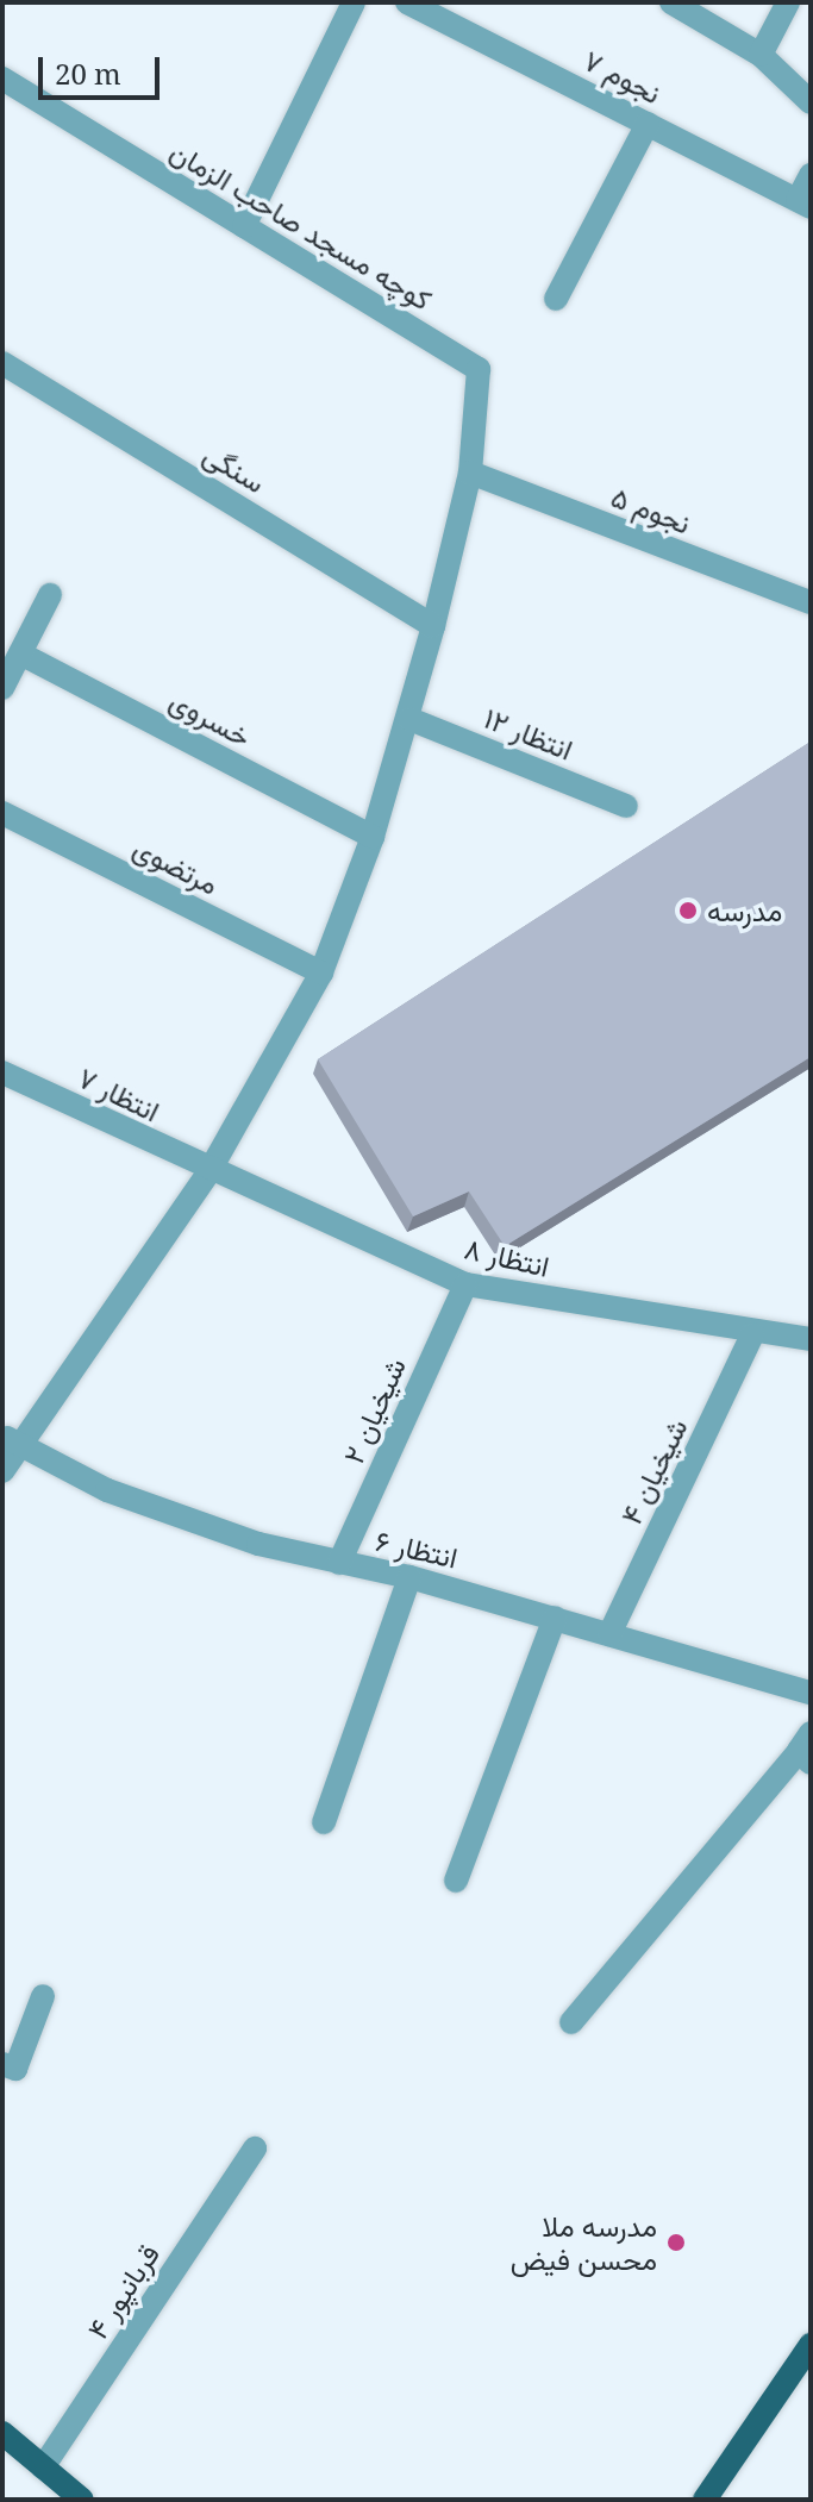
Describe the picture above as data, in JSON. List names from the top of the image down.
{
  "streets": {
    "street": [
      "نجوم ۷",
      "کوچه مسجد صاحب الزمان",
      "سنگی",
      "نجوم ۵",
      "خسروی",
      "انتظار ۱۲",
      "مرتضوی",
      "انتظار ۷",
      "انتظار ۸",
      "شیخیان ۲",
      "شیخیان ۴",
      "انتظار ۶",
      "قربانپور ۴"
    ]
  },
  "crossings": [
    ["کوچه مسجد صاحب الزمان", "نجوم ۵"],
    ["انتظار ۷", "انتظار ۸"],
    ["انتظار ۸", "شیخیان ۲"],
    ["انتظار ۸", "شیخیان ۴"],
    ["شیخیان ۲", "انتظار ۶"],
    ["شیخیان ۴", "انتظار ۶"]
  ],
  "places": ["مدرسه", "مدرسه ملا محسن فیض"],
  "scale_bar": "20 m"
}
